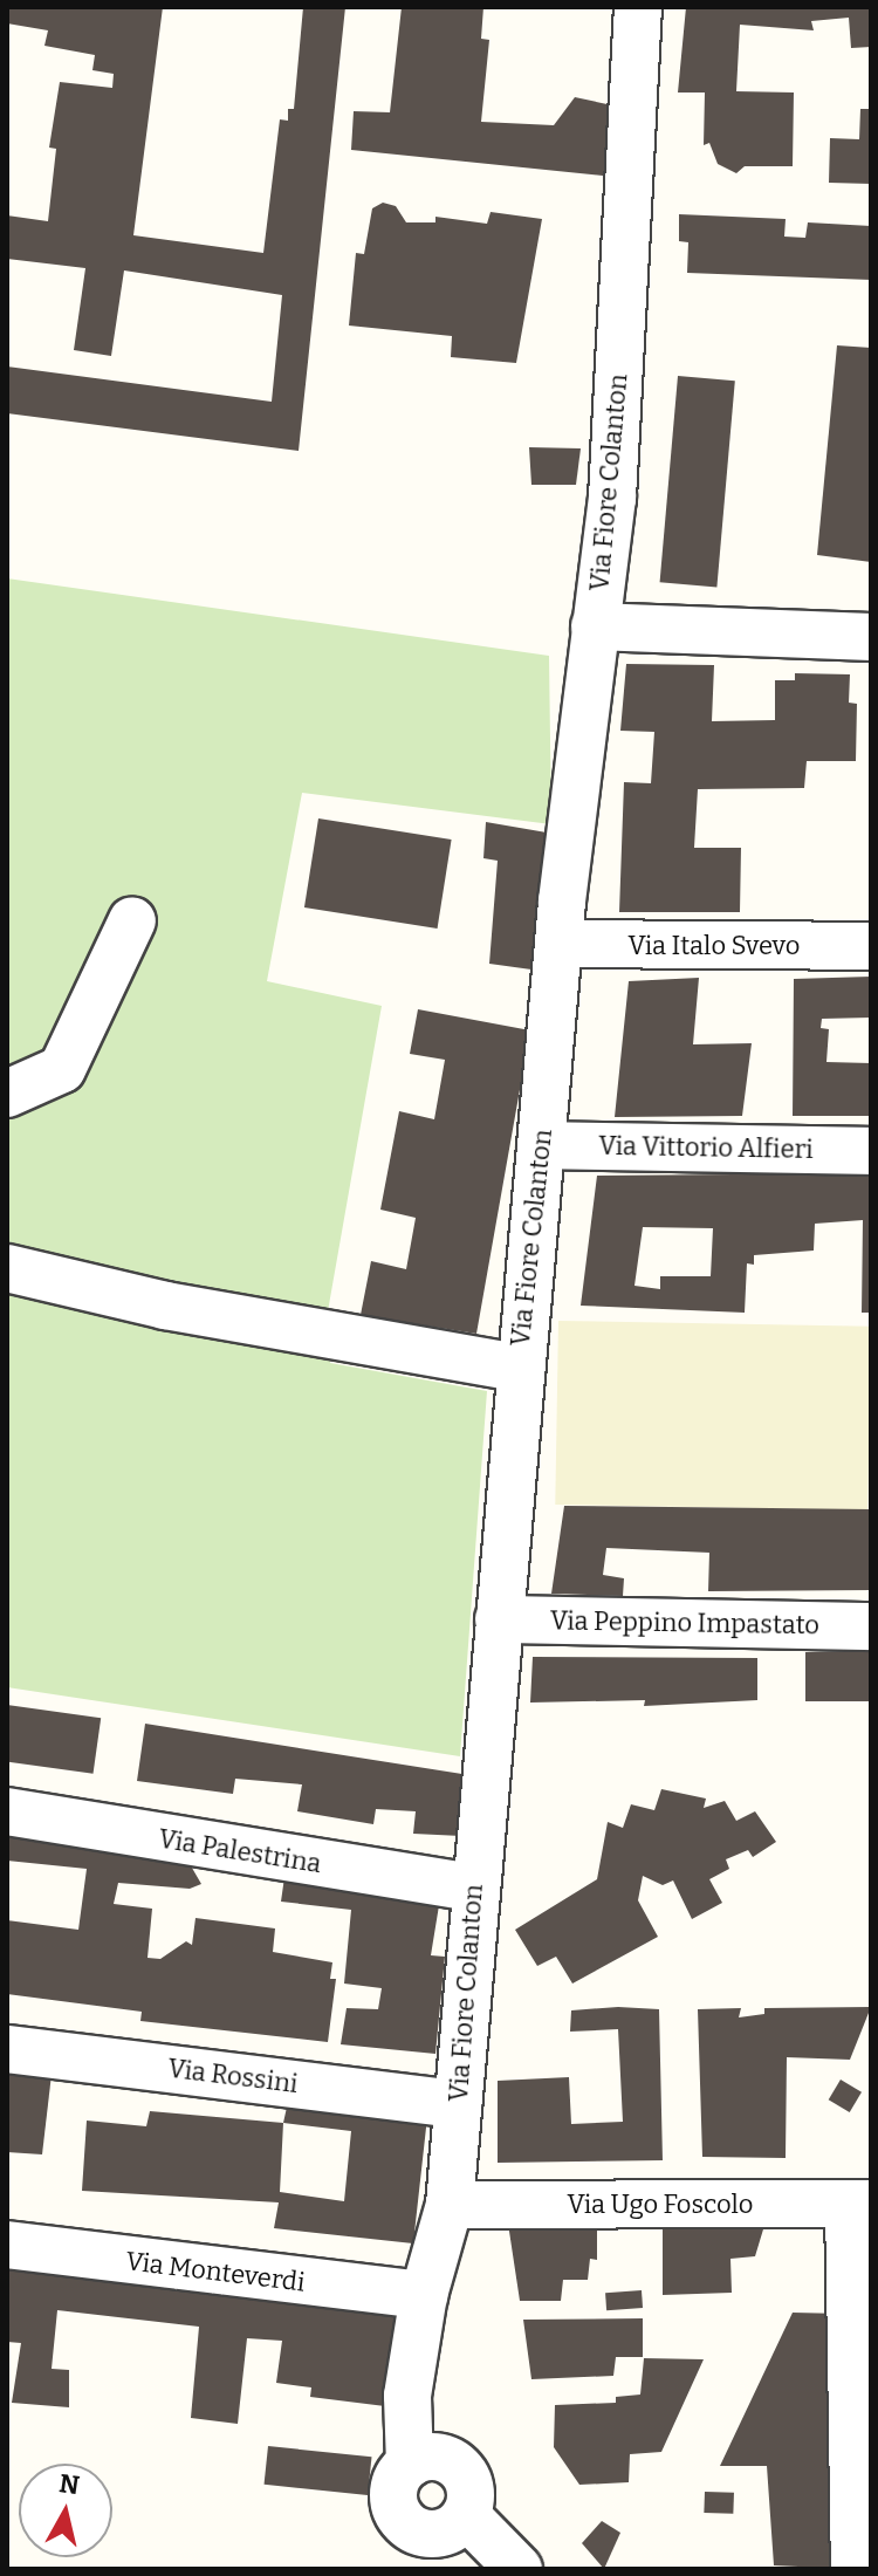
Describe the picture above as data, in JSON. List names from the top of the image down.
{
  "streets": {
    "street": [
      "Via Fiore Colanton",
      "Via Italo Svevo",
      "Via Vittorio Alfieri",
      "Via Peppino Impastato",
      "Via Palestrina",
      "Via Rossini",
      "Via Ugo Foscolo",
      "Via Monteverdi"
    ]
  },
  "crossings": [
    ["Via Fiore Colanton", "Via Italo Svevo"],
    ["Via Fiore Colanton", "Via Vittorio Alfieri"],
    ["Via Fiore Colanton", "Via Peppino Impastato"],
    ["Via Fiore Colanton", "Via Palestrina"],
    ["Via Fiore Colanton", "Via Rossini"],
    ["Via Fiore Colanton", "Via Ugo Foscolo"],
    ["Via Fiore Colanton", "Via Monteverdi"]
  ],
  "north": "top"
}
